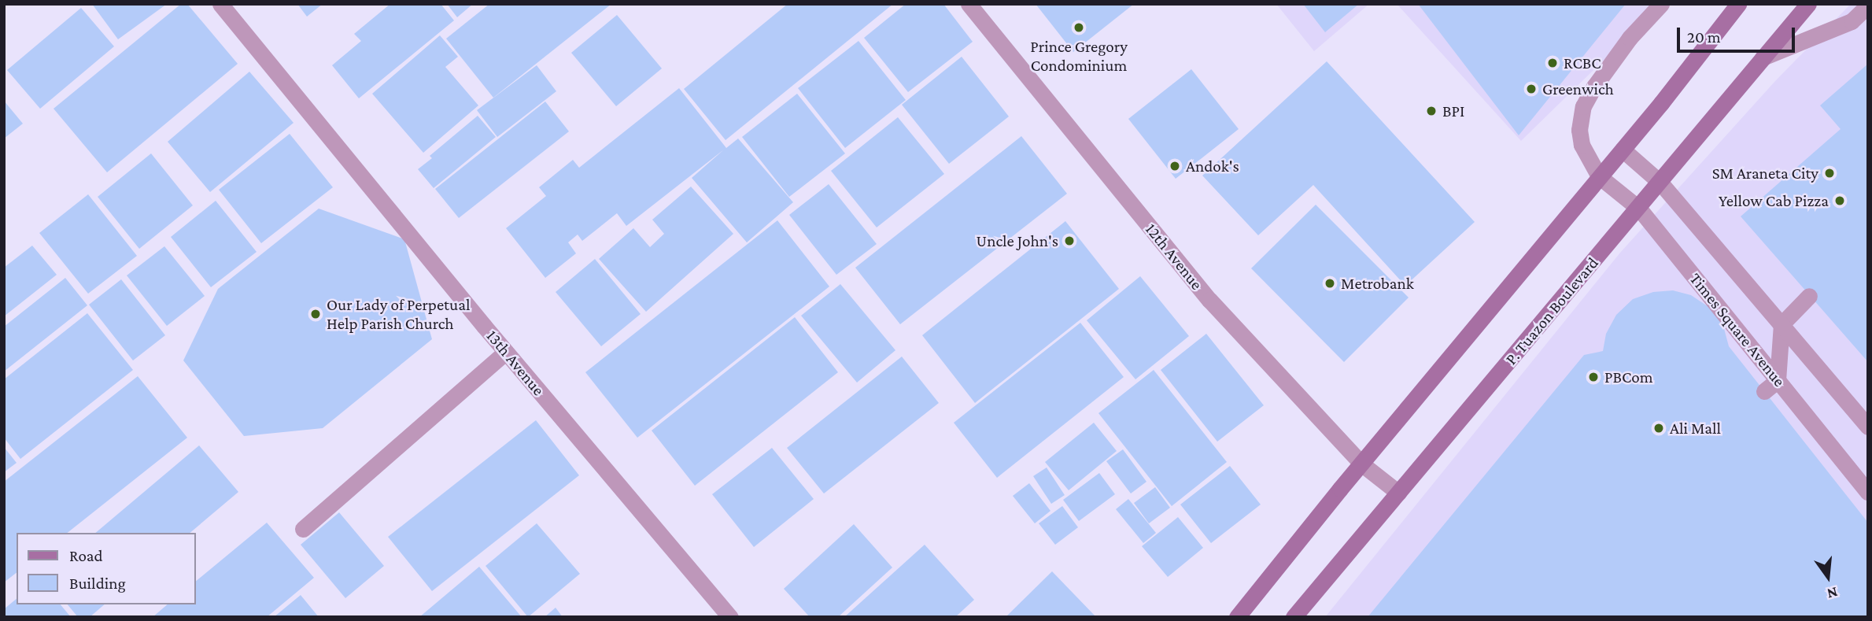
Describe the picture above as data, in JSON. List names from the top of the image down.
{
  "streets": {
    "main road": ["P. Tuazon Boulevard"],
    "street": ["12th Avenue", "Times Square Avenue", "13th Avenue"]
  },
  "crossings": [
    ["12th Avenue", "P. Tuazon Boulevard"],
    ["P. Tuazon Boulevard", "Times Square Avenue"]
  ],
  "places": [
    "Prince Gregory Condominium",
    "RCBC",
    "Greenwich",
    "BPI",
    "Andok's",
    "SM Araneta City",
    "Yellow Cab Pizza",
    "Uncle John's",
    "Metrobank",
    "Our Lady of Perpetual Help Parish Church",
    "PBCom",
    "Ali Mall"
  ],
  "legend": ["Road", "Building"],
  "scale_bar": "20 m",
  "north": "bottom"
}
